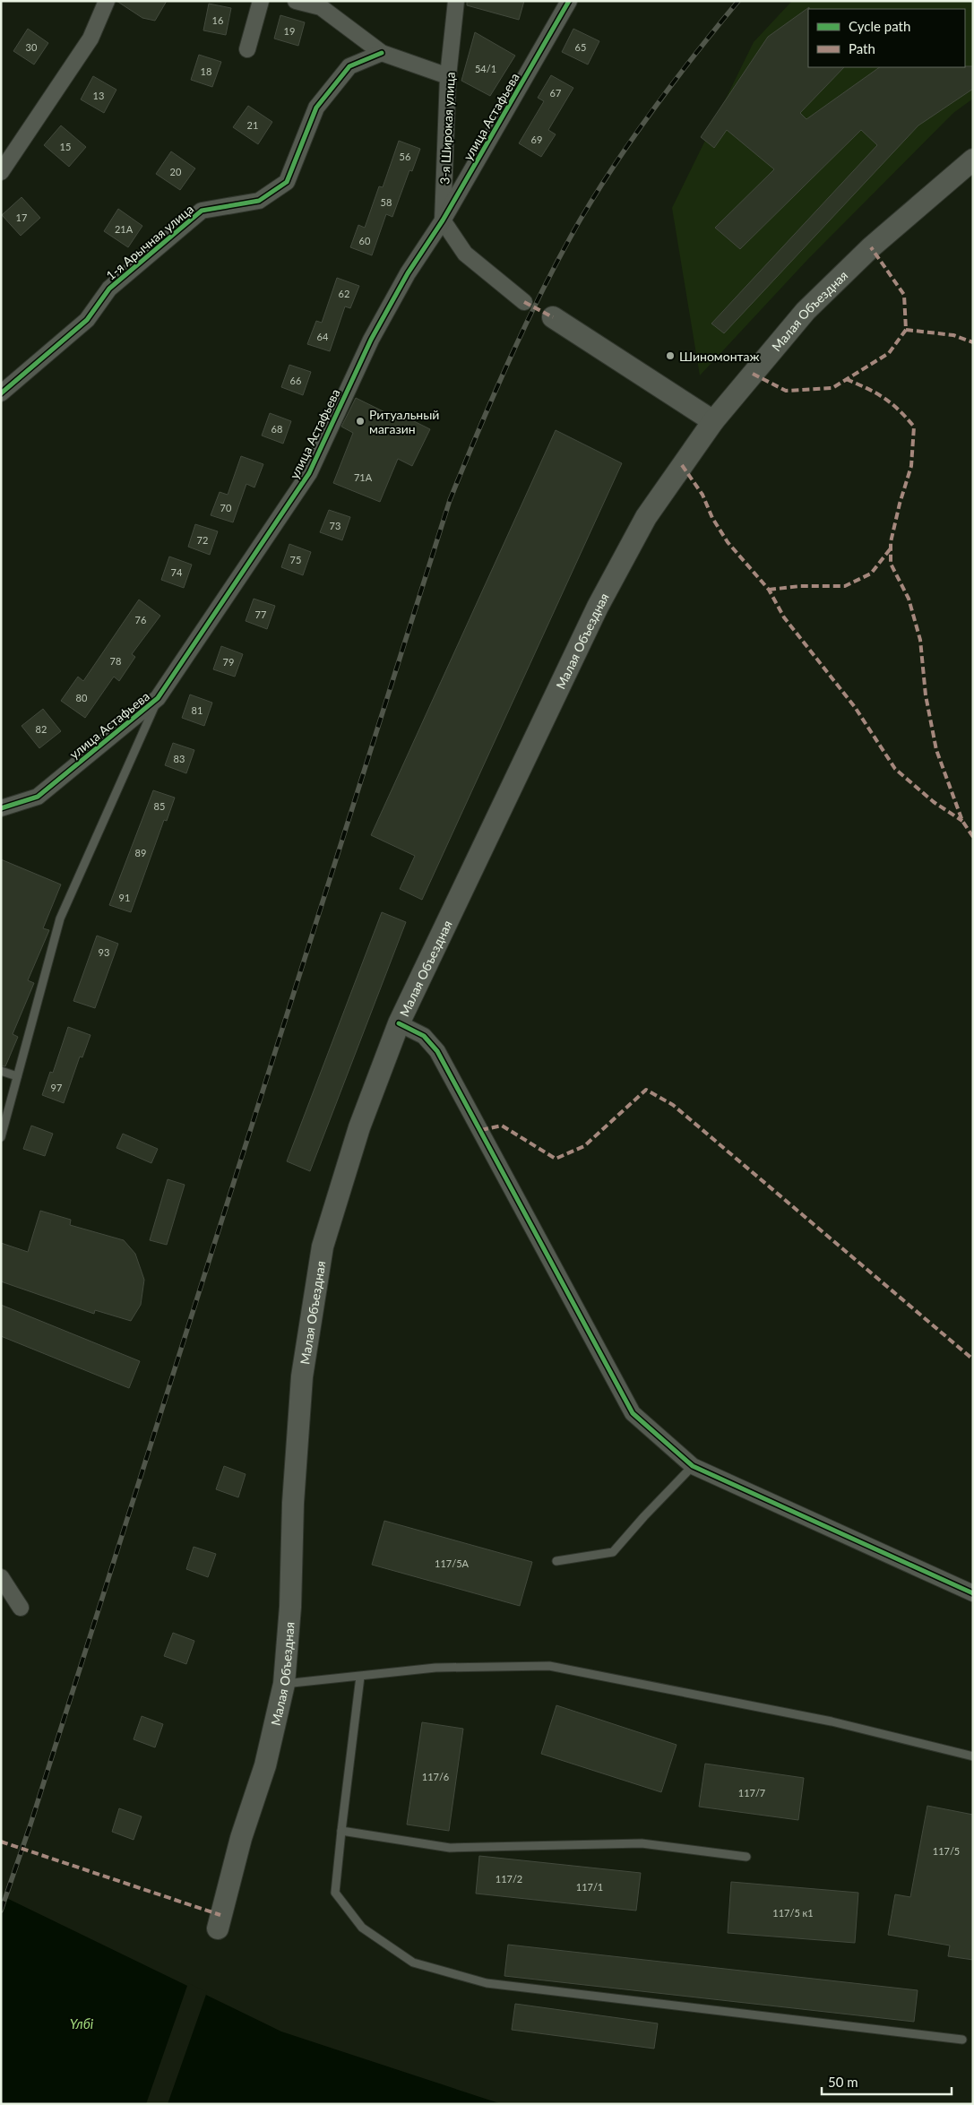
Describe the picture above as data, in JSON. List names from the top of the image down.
{
  "streets": {
    "main road": ["Малая Объездная"],
    "street": ["улица Астафьева", "3-я Широкая улица", "1-я Арычная улица"]
  },
  "crossings": [
    ["улица Астафьева", "3-я Широкая улица"]
  ],
  "water": ["Үлбі"],
  "places": ["Шиномонтаж", "Ритуальный магазин"],
  "house_numbers": [
    "16",
    "19",
    "30",
    "65",
    "54/1",
    "18",
    "67",
    "13",
    "21",
    "69",
    "15",
    "56",
    "20",
    "58",
    "17",
    "21А",
    "60",
    "62",
    "64",
    "66",
    "68",
    "71А",
    "70",
    "73",
    "72",
    "75",
    "74",
    "77",
    "76",
    "78",
    "79",
    "80",
    "81",
    "82",
    "83",
    "85",
    "89",
    "91",
    "93",
    "97",
    "117/5А",
    "117/6",
    "117/7",
    "117/5",
    "117/2",
    "117/1",
    "117/5 к1"
  ],
  "legend": ["Cycle path", "Path"],
  "scale_bar": "50 m"
}
